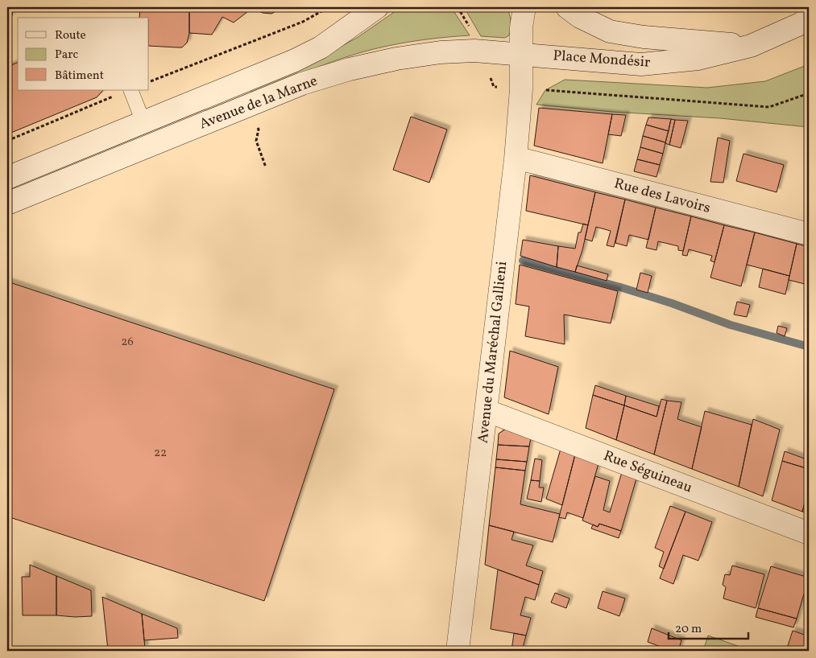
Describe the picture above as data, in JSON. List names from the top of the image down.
{
  "streets": {
    "main road": [
      "Place Mondésir",
      "Avenue de la Marne",
      "Rue des Lavoirs",
      "Avenue du Maréchal Gallieni",
      "Rue Séguineau"
    ]
  },
  "crossings": [
    ["Place Mondésir", "Avenue de la Marne"],
    ["Place Mondésir", "Avenue du Maréchal Gallieni"],
    ["Avenue de la Marne", "Avenue du Maréchal Gallieni"],
    ["Rue des Lavoirs", "Avenue du Maréchal Gallieni"],
    ["Avenue du Maréchal Gallieni", "Rue Séguineau"]
  ],
  "house_numbers": ["26", "22"],
  "legend": ["Route", "Parc", "Bâtiment"],
  "scale_bar": "20 m"
}
